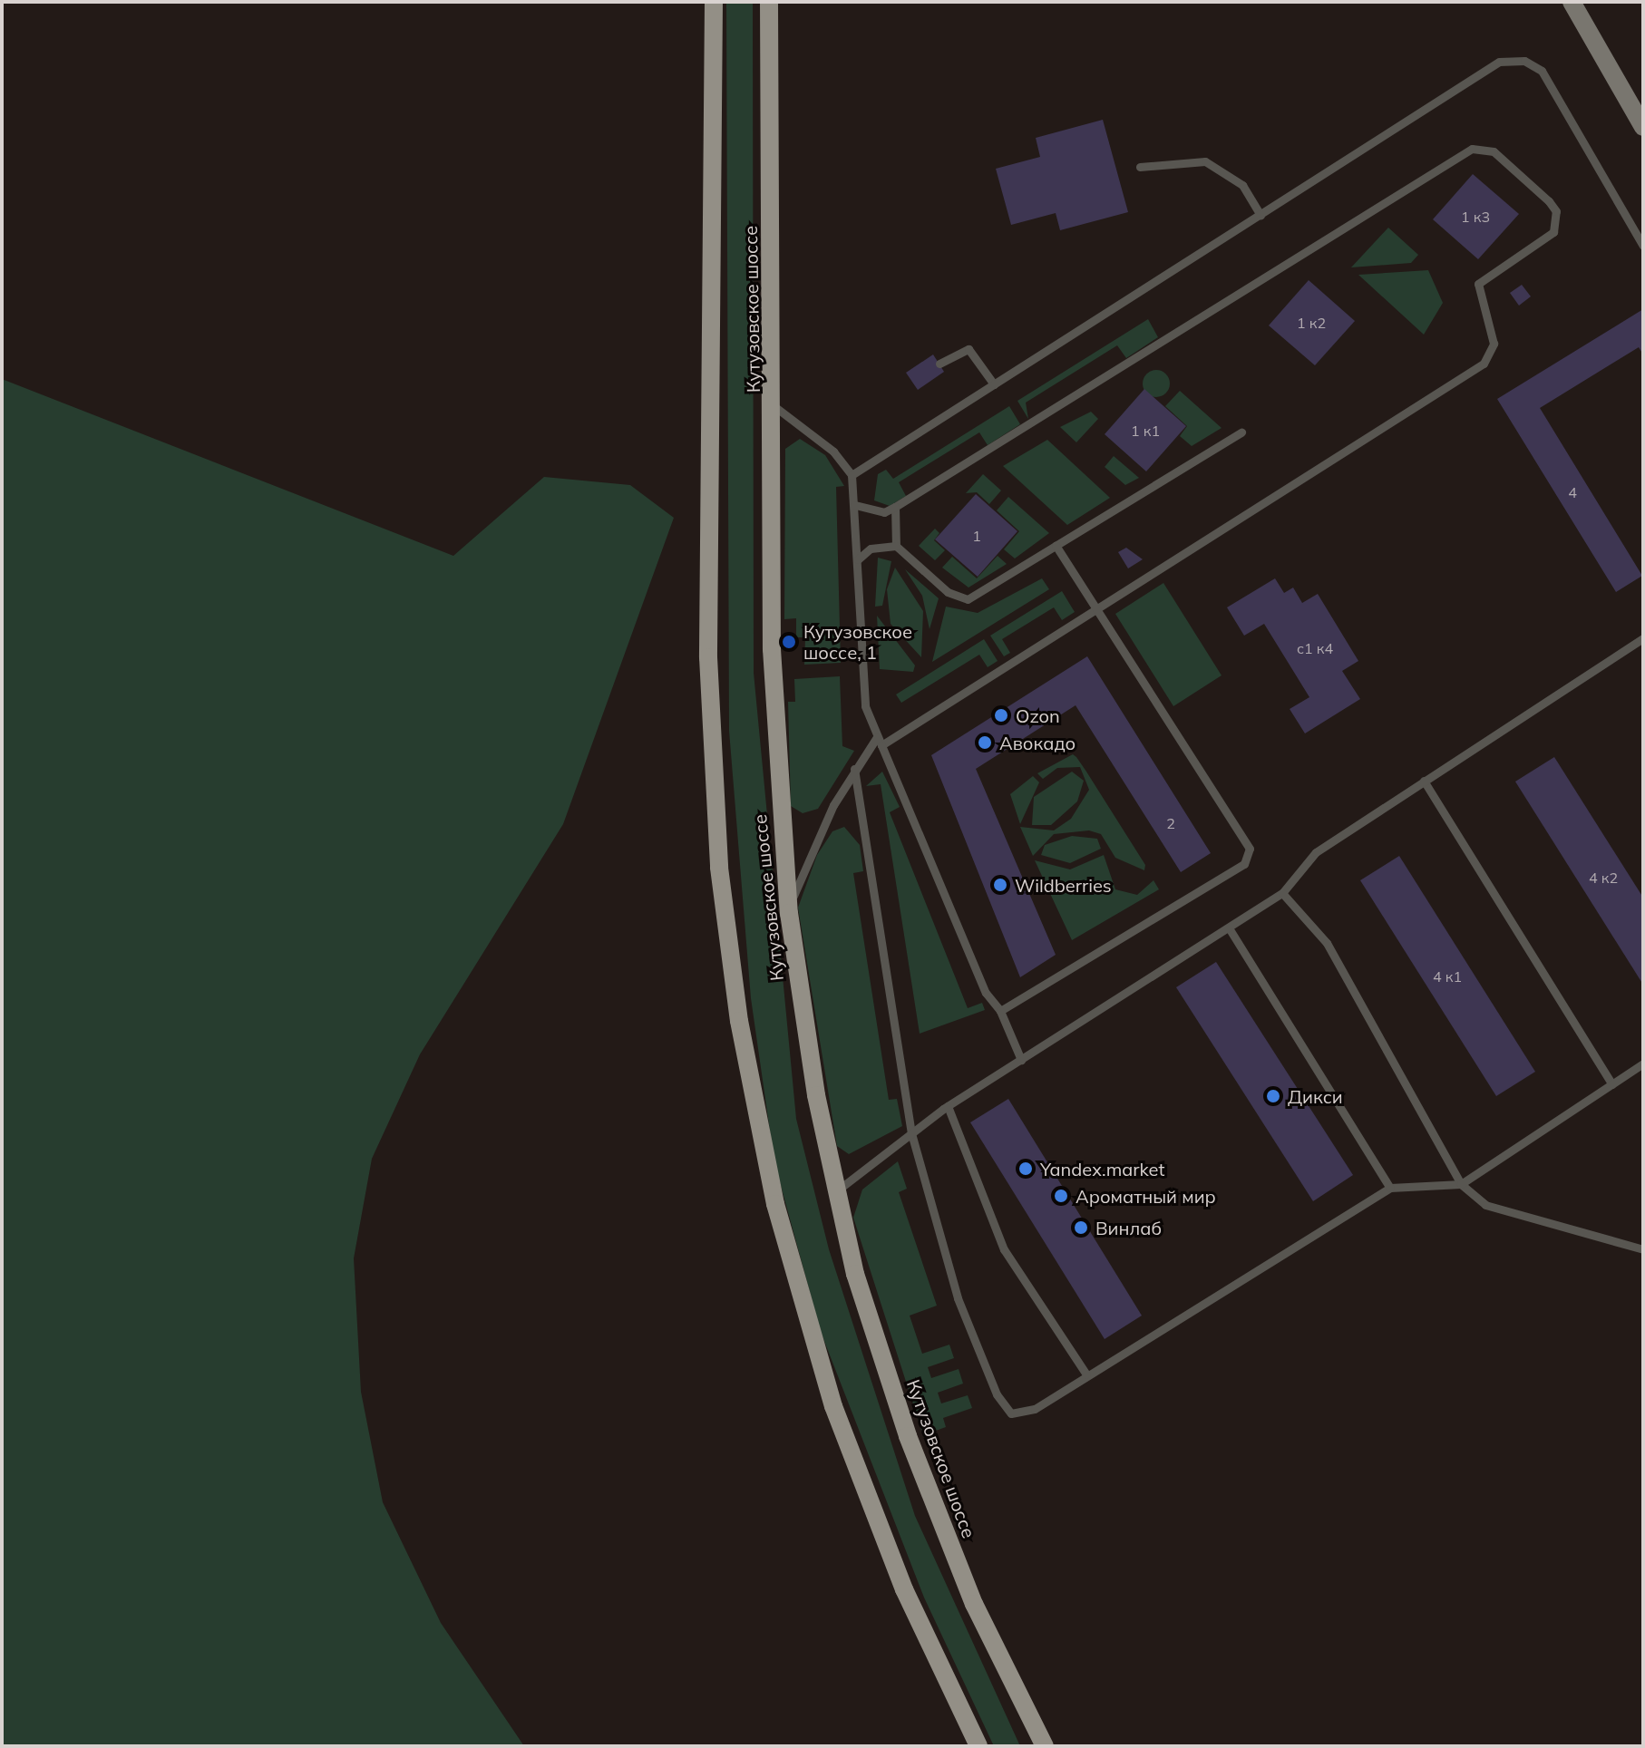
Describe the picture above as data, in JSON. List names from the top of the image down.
{
  "streets": {
    "main road": ["Кутузовское шоссе"]
  },
  "places": [
    "Кутузовское шоссе, 1",
    "Ozon",
    "Авокадо",
    "Wildberries",
    "Дикси",
    "Yandex.market",
    "Ароматный мир",
    "Винлаб"
  ],
  "house_numbers": [
    "1 к3",
    "1 к2",
    "1 к1",
    "4",
    "1",
    "с1 к4",
    "2",
    "4 к2",
    "4 к1"
  ]
}
